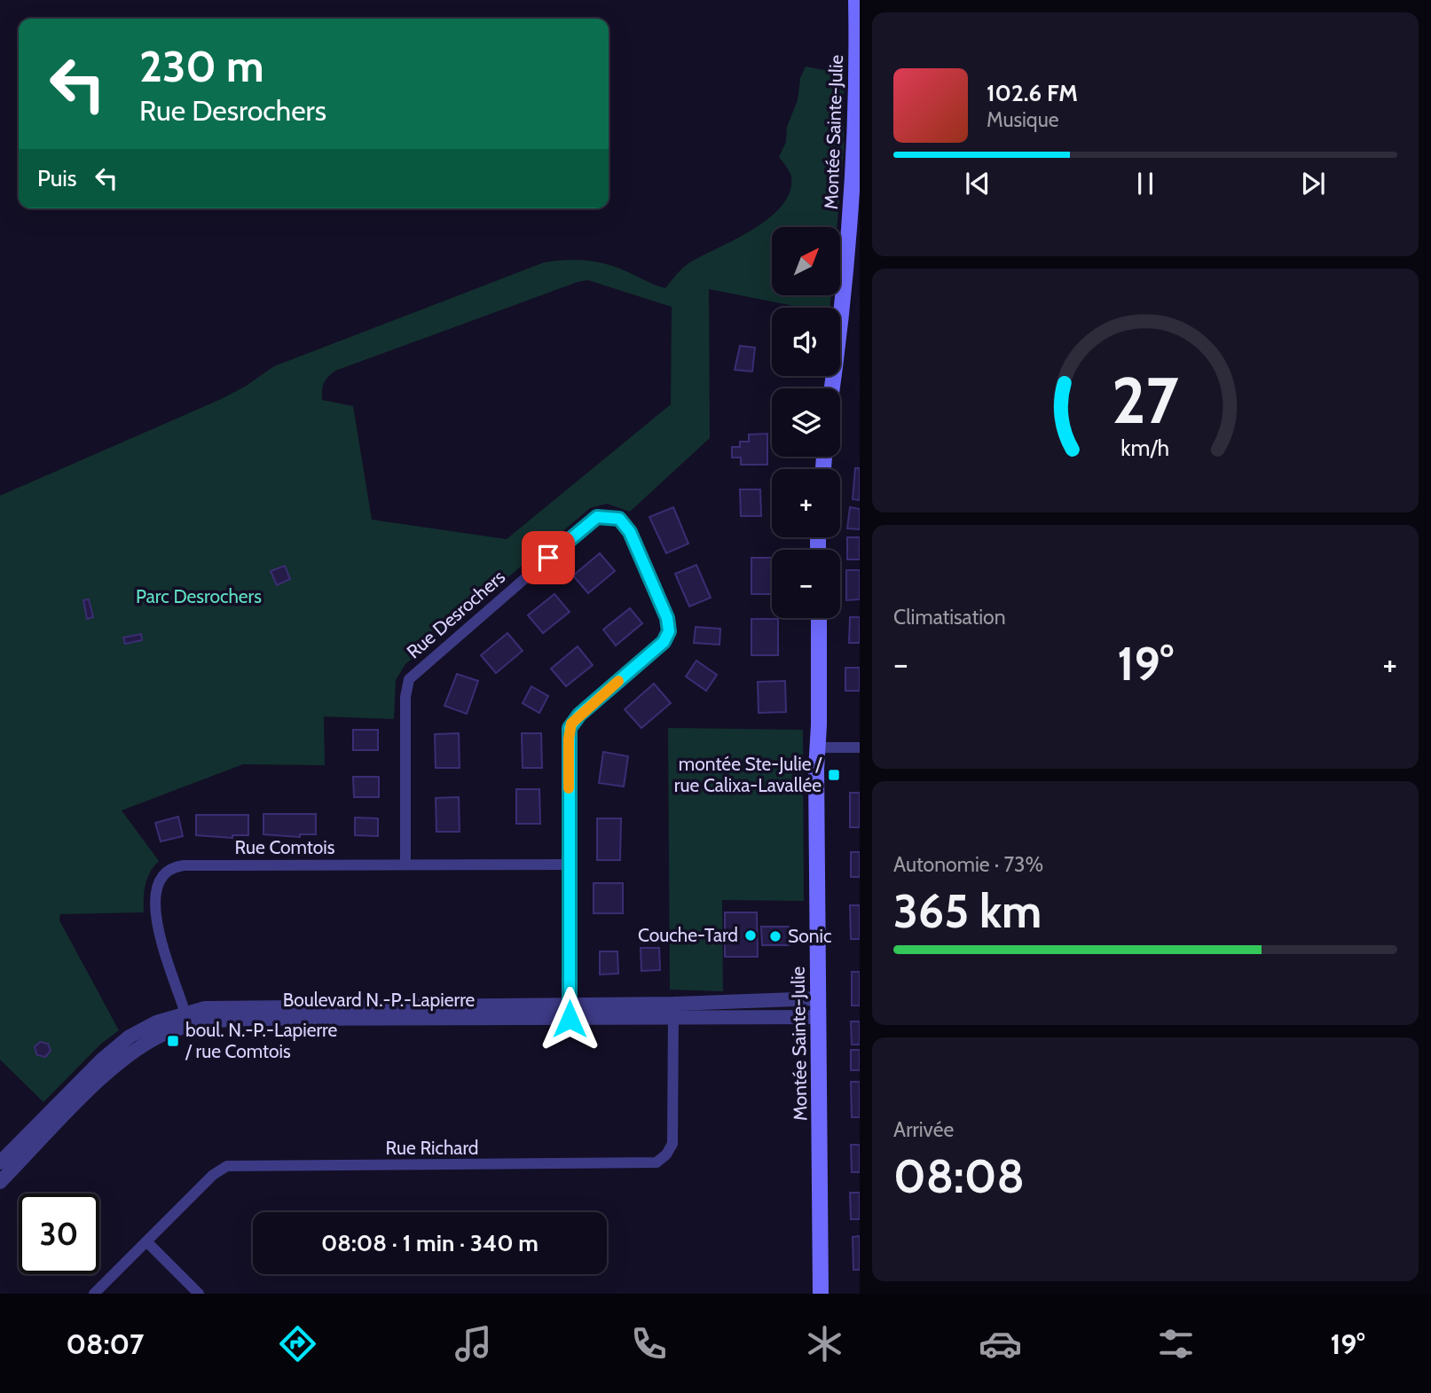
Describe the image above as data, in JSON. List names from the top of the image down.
{
  "streets": {
    "main road": ["Montée Sainte-Julie"],
    "street": [
      "Rue Desrochers",
      "Rue Comtois",
      "Boulevard N.-P.-Lapierre",
      "Rue Richard"
    ]
  },
  "crossings": [
    ["Montée Sainte-Julie", "Boulevard N.-P.-Lapierre"],
    ["Rue Desrochers", "Rue Comtois"],
    ["Rue Desrochers", "Boulevard N.-P.-Lapierre"],
    ["Rue Comtois", "Boulevard N.-P.-Lapierre"],
    ["Boulevard N.-P.-Lapierre", "Rue Richard"]
  ],
  "parks": ["Parc Desrochers"],
  "places": {
    "transit": ["montée Ste-Julie / rue Calixa-Lavallée", "boul. N.-P.-Lapierre / rue Comtois"],
    "other": ["Couche-Tard", "Sonic"]
  },
  "north": "top right",
  "page": {
    "turn": ["230 m", "Rue Desrochers"],
    "song": ["102.6 FM", "Musique"],
    "then": "Puis",
    "map_buttons": ["+", "−"],
    "tile": [
      "Climatisation",
      ["Autonomie · 73%", "365 km"],
      ["Arrivée", "08:08"]
    ],
    "heat": ["−", "19°", "+"],
    "limit": "30",
    "trip": "08:08 · 1 min · 340 m",
    "tabs": ["08:07", "19°"],
    "gauge": ["27", "km/h"]
  }
}
